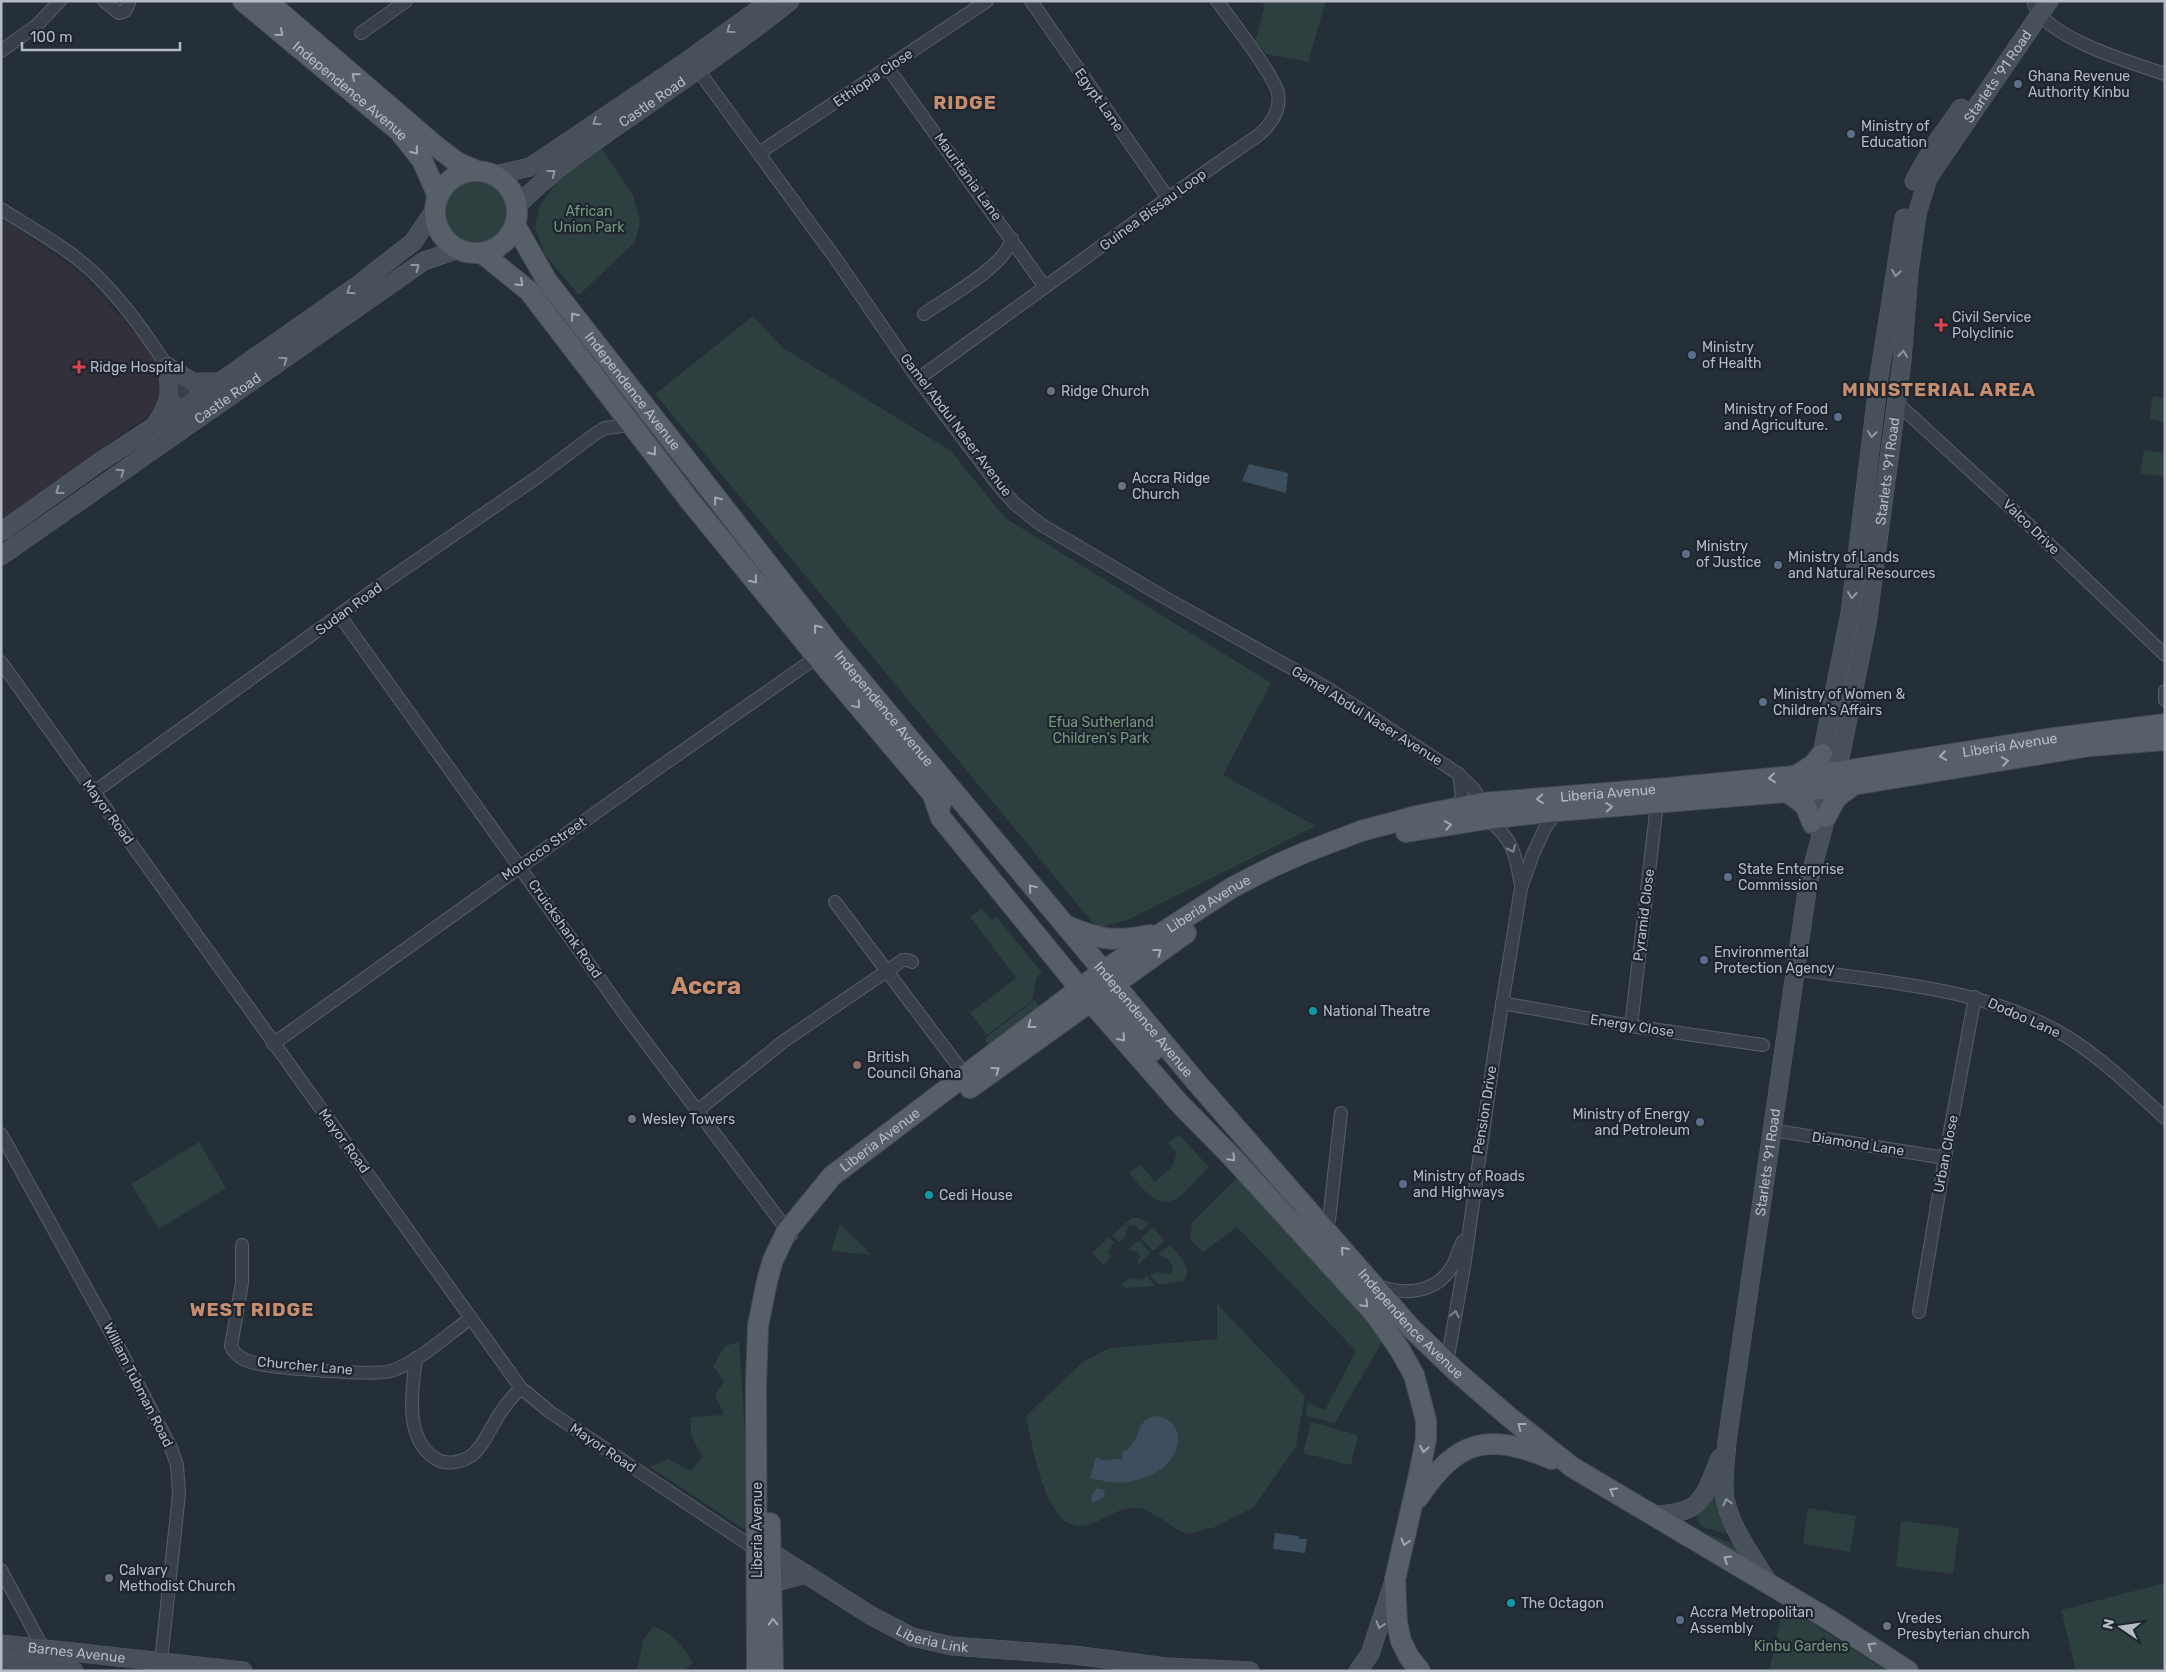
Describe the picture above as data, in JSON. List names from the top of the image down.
{
  "streets": {
    "main road": [
      "Starlets '91 Road",
      "Independence Avenue",
      "Castle Road",
      "Liberia Avenue",
      "Liberia Link",
      "Barnes Avenue"
    ],
    "street": [
      "Ethiopia Close",
      "Egypt Lane",
      "Mauritania Lane",
      "Guinea Bissau Loop",
      "Gamel Abdul Naser Avenue",
      "Valco Drive",
      "Sudan Road",
      "Mayor Road",
      "Morocco Street",
      "Pyramid Close",
      "Cruickshank Road",
      "Dodoo Lane",
      "Energy Close",
      "Pension Drive",
      "Diamond Lane",
      "Urban Close",
      "Churcher Lane",
      "William Tubman Road"
    ]
  },
  "crossings": [
    ["Starlets '91 Road", "Independence Avenue"],
    ["Starlets '91 Road", "Valco Drive"],
    ["Starlets '91 Road", "Liberia Avenue"],
    ["Starlets '91 Road", "Dodoo Lane"],
    ["Starlets '91 Road", "Diamond Lane"],
    ["Ethiopia Close", "Mauritania Lane"],
    ["Ethiopia Close", "Gamel Abdul Naser Avenue"],
    ["Independence Avenue", "Castle Road"],
    ["Independence Avenue", "Sudan Road"],
    ["Independence Avenue", "Liberia Avenue"],
    ["Independence Avenue", "Morocco Street"],
    ["Independence Avenue", "Pension Drive"],
    ["Egypt Lane", "Guinea Bissau Loop"],
    ["Castle Road", "Gamel Abdul Naser Avenue"],
    ["Mauritania Lane", "Guinea Bissau Loop"],
    ["Guinea Bissau Loop", "Gamel Abdul Naser Avenue"],
    ["Gamel Abdul Naser Avenue", "Liberia Avenue"],
    ["Gamel Abdul Naser Avenue", "Pension Drive"],
    ["Sudan Road", "Mayor Road"],
    ["Sudan Road", "Cruickshank Road"],
    ["Liberia Avenue", "Mayor Road"],
    ["Liberia Avenue", "Pyramid Close"],
    ["Liberia Avenue", "Cruickshank Road"],
    ["Liberia Avenue", "Pension Drive"],
    ["Liberia Avenue", "Liberia Link"],
    ["Mayor Road", "Morocco Street"],
    ["Mayor Road", "Churcher Lane"],
    ["Mayor Road", "Liberia Link"],
    ["Morocco Street", "Cruickshank Road"],
    ["Pyramid Close", "Energy Close"],
    ["Dodoo Lane", "Urban Close"],
    ["Energy Close", "Pension Drive"],
    ["Diamond Lane", "Urban Close"],
    ["William Tubman Road", "Barnes Avenue"]
  ],
  "districts": [
    "RIDGE",
    "MINISTERIAL AREA",
    "Accra",
    "WEST RIDGE"
  ],
  "parks": ["African Union Park", "Efua Sutherland Children's Park", "Kinbu Gardens"],
  "places": {
    "other": [
      "Ghana Revenue Authority Kinbu",
      "Ministry of Education",
      "Ministry of Health",
      "Ridge Church",
      "Ministry of Food and Agriculture.",
      "Accra Ridge Church",
      "Ministry of Justice",
      "Ministry of Lands and Natural Resources",
      "Ministry of Women & Children's Affairs",
      "State Enterprise Commission",
      "Environmental Protection Agency",
      "National Theatre",
      "British Council Ghana",
      "Wesley Towers",
      "Ministry of Energy and Petroleum",
      "Ministry of Roads and Highways",
      "Cedi House",
      "Calvary Methodist Church",
      "The Octagon",
      "Accra Metropolitan Assembly",
      "Vredes Presbyterian church"
    ],
    "health": ["Civil Service Polyclinic", "Ridge Hospital"]
  },
  "scale_bar": "100 m",
  "north": "left"
}
